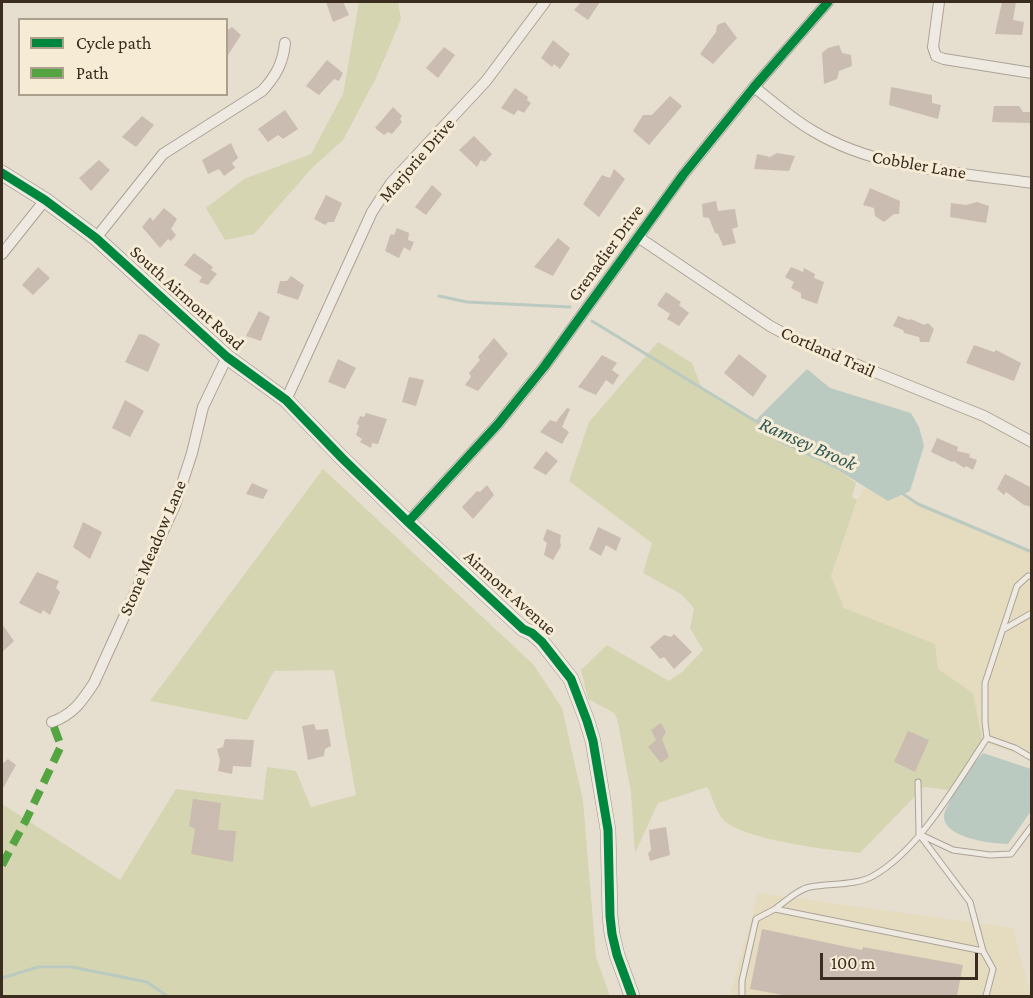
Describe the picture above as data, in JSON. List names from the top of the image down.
{
  "streets": {
    "street": [
      "Marjorie Drive",
      "Cobbler Lane",
      "Grenadier Drive",
      "South Airmont Road",
      "Cortland Trail",
      "Stone Meadow Lane",
      "Airmont Avenue"
    ]
  },
  "crossings": [
    ["Marjorie Drive", "South Airmont Road"],
    ["Cobbler Lane", "Grenadier Drive"],
    ["Grenadier Drive", "Cortland Trail"],
    ["Grenadier Drive", "Airmont Avenue"],
    ["South Airmont Road", "Stone Meadow Lane"],
    ["South Airmont Road", "Airmont Avenue"]
  ],
  "water": ["Ramsey Brook"],
  "legend": ["Cycle path", "Path"],
  "scale_bar": "100 m"
}
